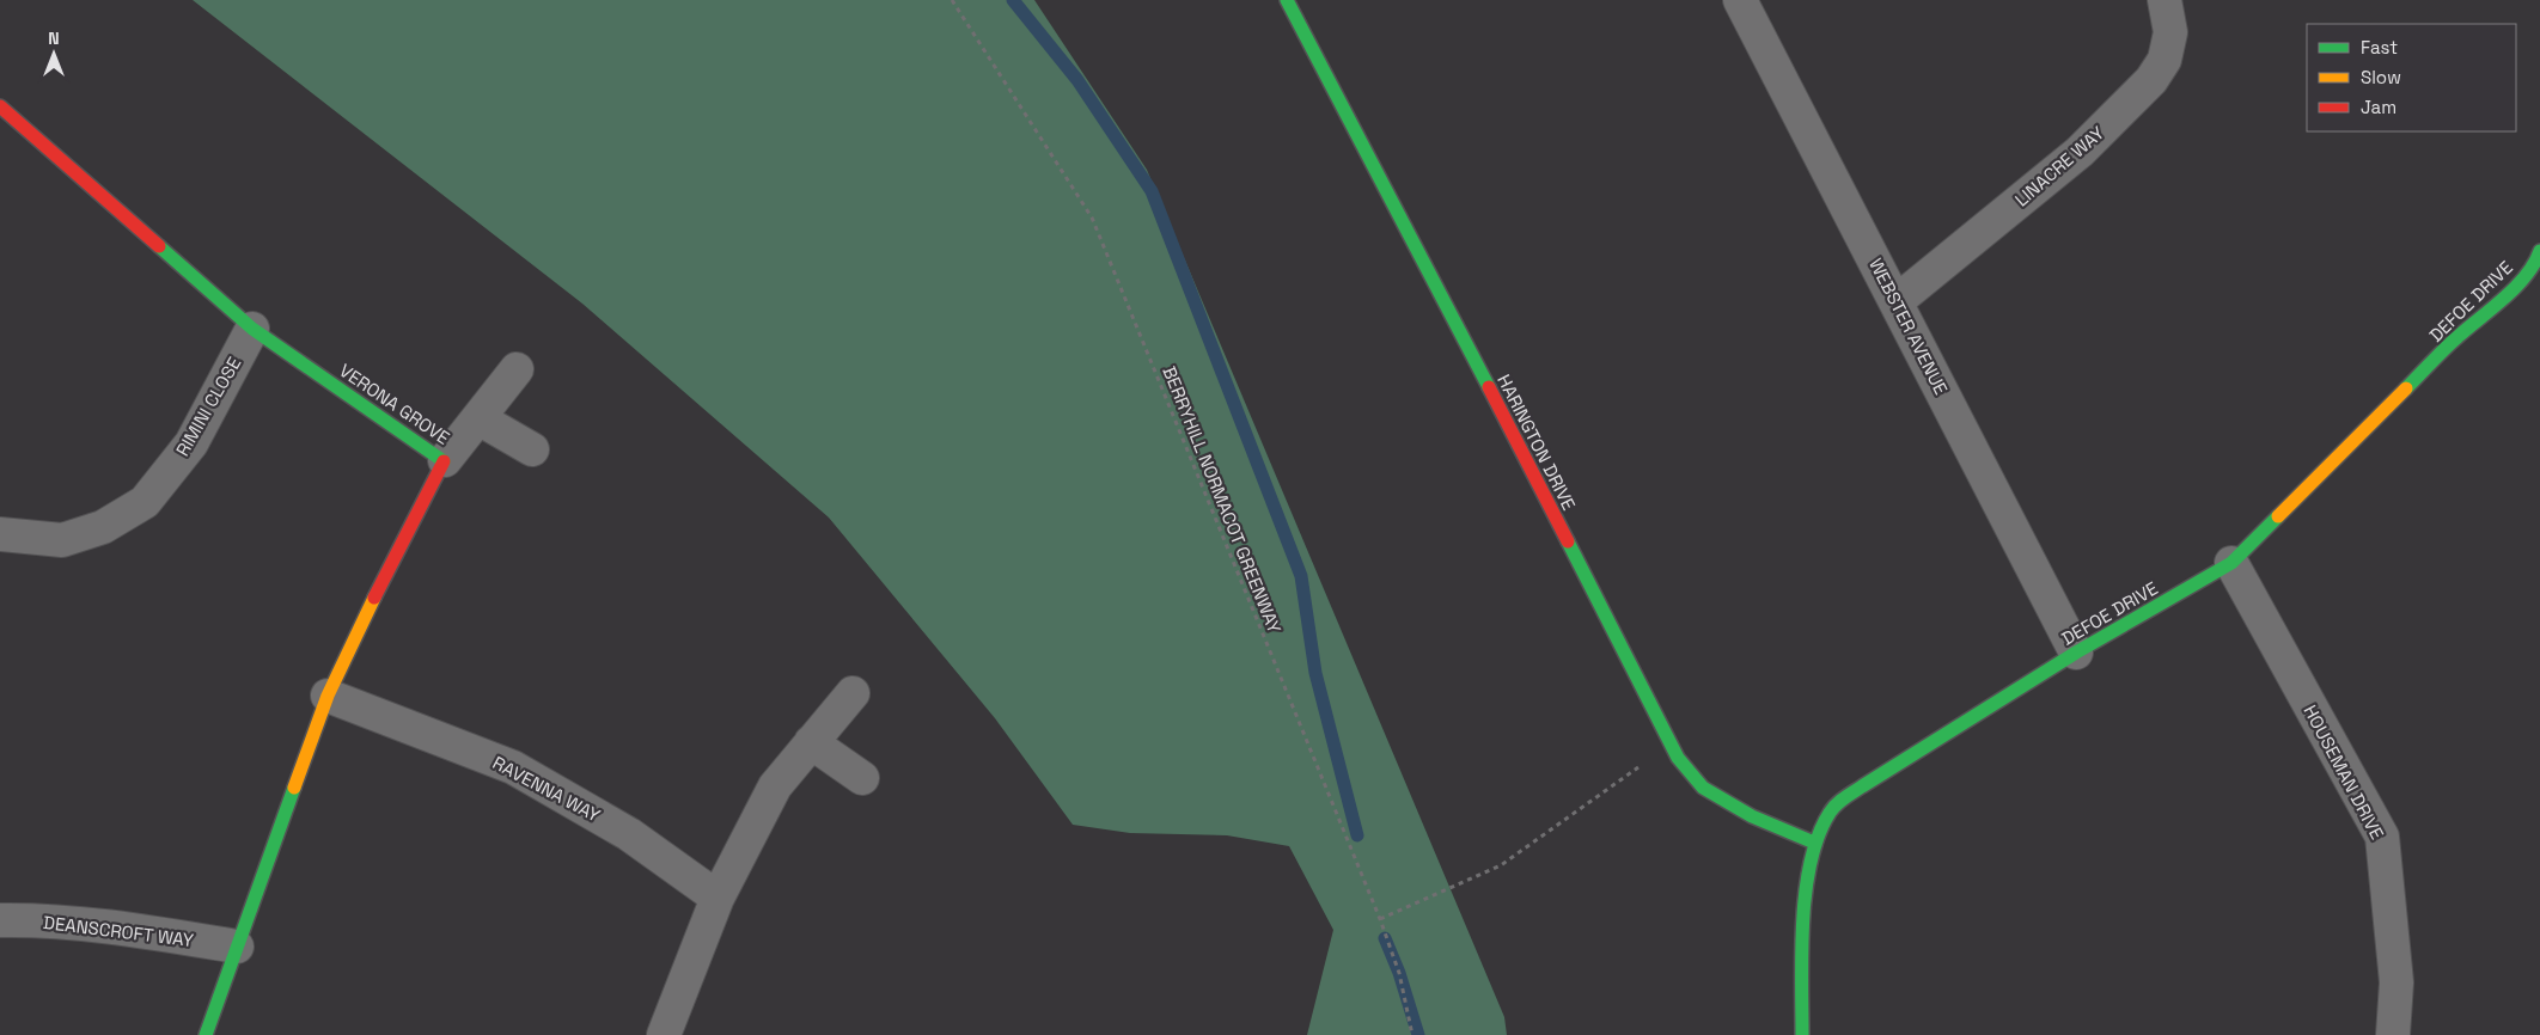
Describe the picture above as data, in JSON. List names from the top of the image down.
{
  "streets": {
    "street": [
      "LINACRE WAY",
      "DEFOE DRIVE",
      "WEBSTER AVENUE",
      "VERONA GROVE",
      "RIMINI CLOSE",
      "HARINGTON DRIVE",
      "HOUSEMAN DRIVE",
      "RAVENNA WAY",
      "DEANSCROFT WAY"
    ],
    "path": ["BERRYHILL NORMACOT GREENWAY"]
  },
  "crossings": [
    ["LINACRE WAY", "WEBSTER AVENUE"],
    ["DEFOE DRIVE", "WEBSTER AVENUE"],
    ["DEFOE DRIVE", "HARINGTON DRIVE"],
    ["DEFOE DRIVE", "HOUSEMAN DRIVE"],
    ["VERONA GROVE", "RIMINI CLOSE"],
    ["VERONA GROVE", "RAVENNA WAY"],
    ["VERONA GROVE", "DEANSCROFT WAY"]
  ],
  "legend": ["Fast", "Slow", "Jam"],
  "north": "top"
}
